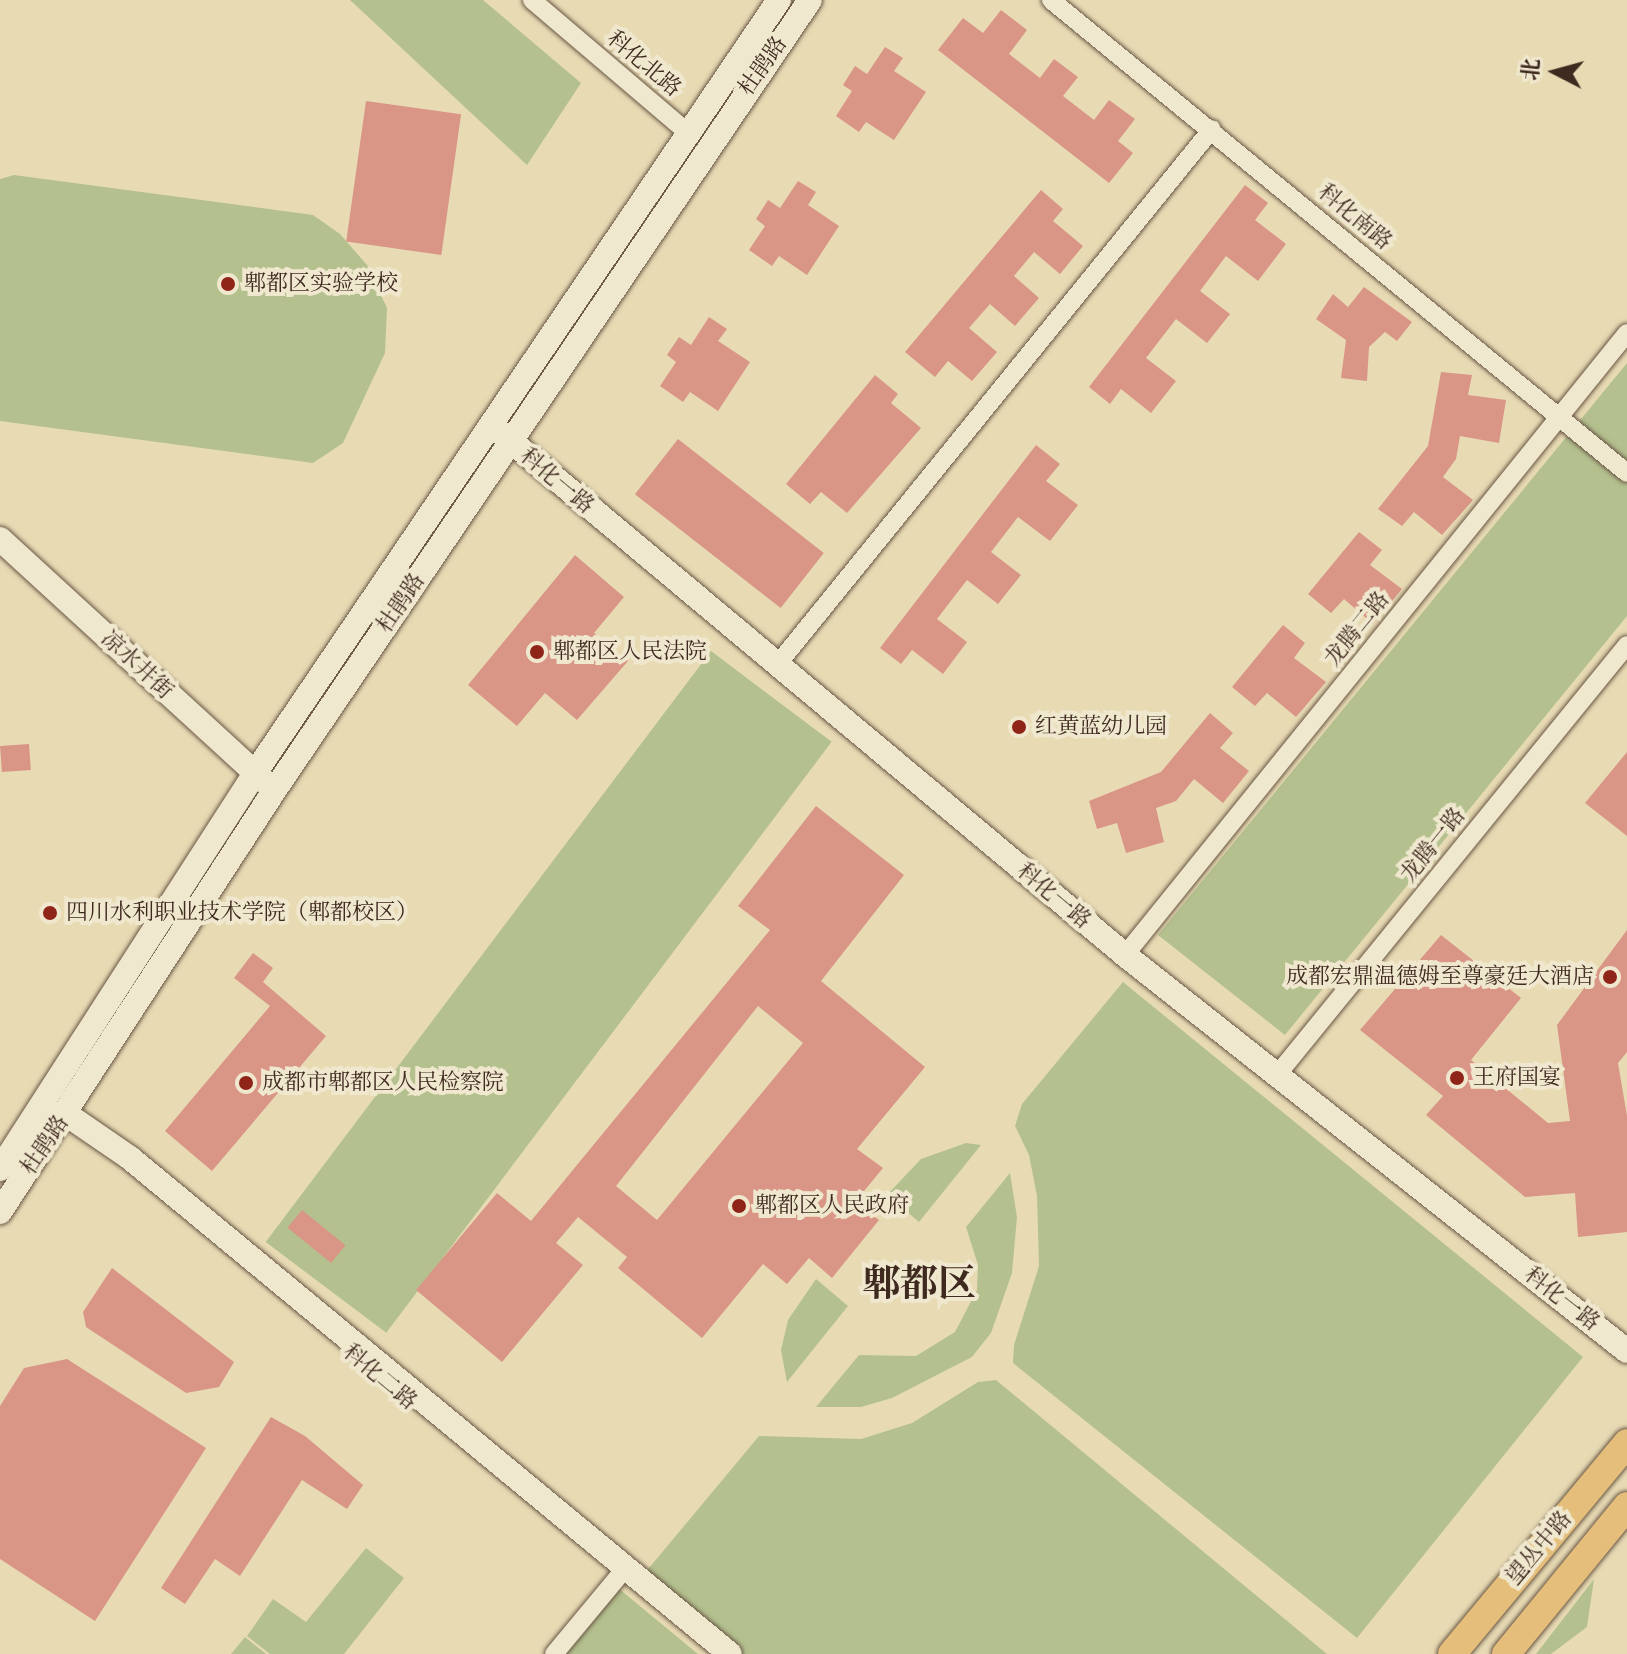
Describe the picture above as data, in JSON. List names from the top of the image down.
{
  "streets": {
    "main road": ["望丛中路"],
    "street": [
      "科化北路",
      "杜鹃路",
      "科化南路",
      "科化一路",
      "龙腾二路",
      "凉水井街",
      "龙腾一路",
      "科化二路"
    ]
  },
  "crossings": [
    ["科化北路", "杜鹃路"],
    ["杜鹃路", "科化一路"],
    ["杜鹃路", "凉水井街"],
    ["杜鹃路", "科化二路"],
    ["科化南路", "龙腾二路"],
    ["科化一路", "龙腾二路"],
    ["科化一路", "龙腾一路"]
  ],
  "districts": ["郫都区"],
  "places": [
    "郫都区实验学校",
    "郫都区人民法院",
    "红黄蓝幼儿园",
    "四川水利职业技术学院（郫都校区）",
    "成都宏鼎温德姆至尊豪廷大酒店",
    "王府国宴",
    "成都市郫都区人民检察院",
    "郫都区人民政府"
  ],
  "north": "left"
}
